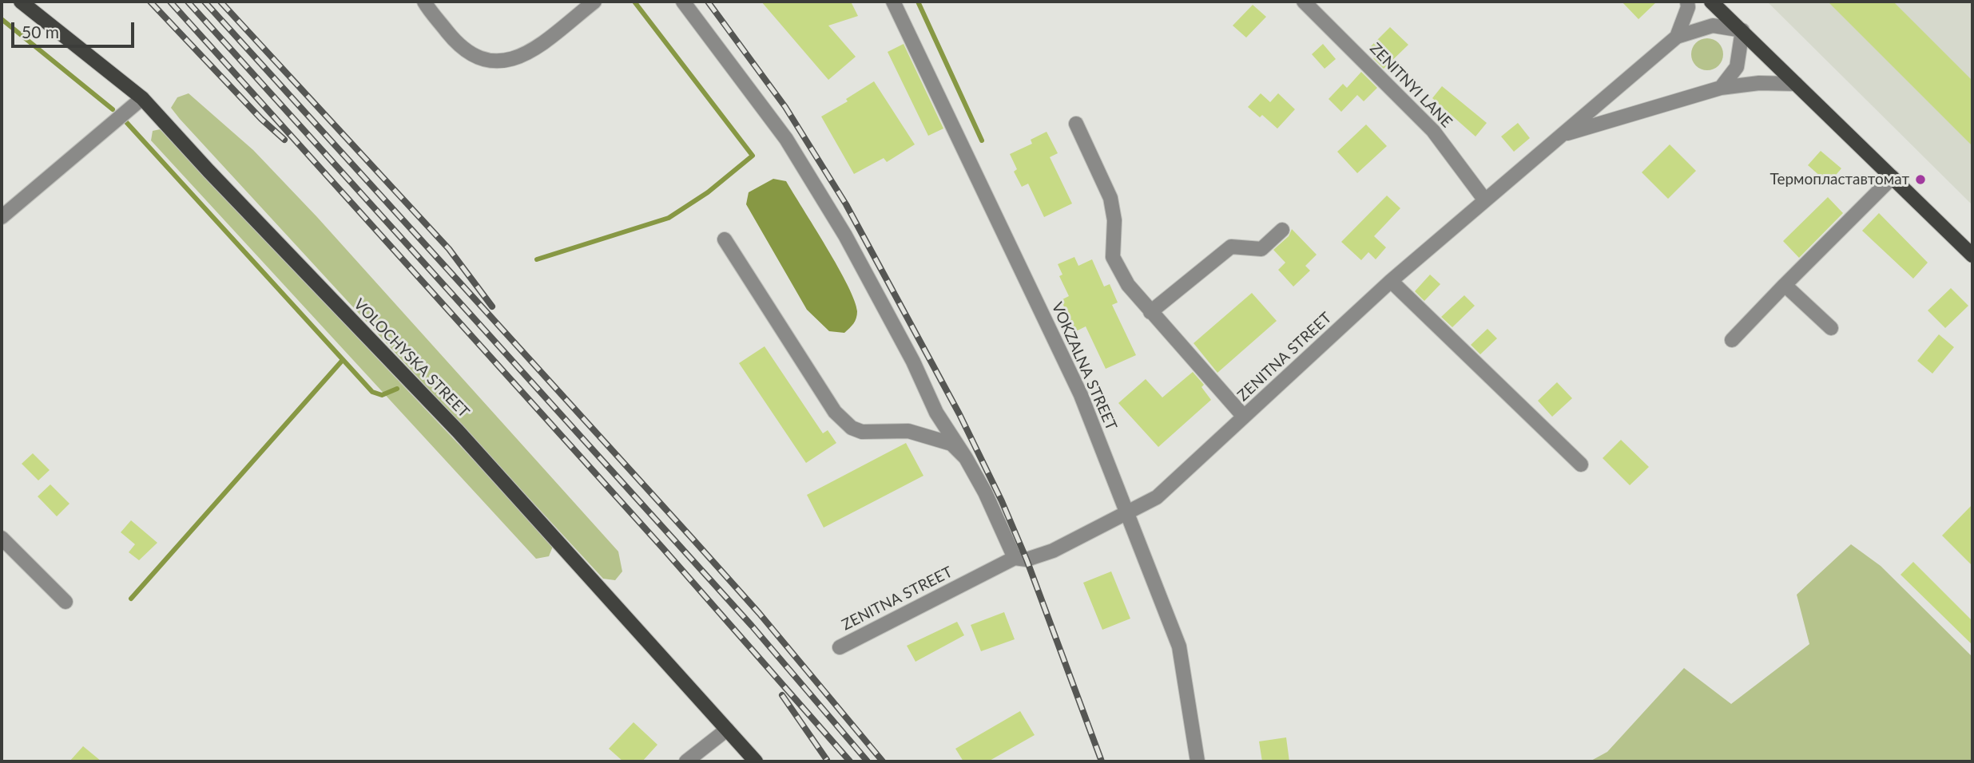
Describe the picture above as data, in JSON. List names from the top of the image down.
{
  "streets": {
    "main road": ["VOLOCHYSKA STREET"],
    "street": ["ZENITNYI LANE", "ZENITNA STREET", "VOKZALNA STREET"]
  },
  "crossings": [
    ["ZENITNYI LANE", "ZENITNA STREET"],
    ["ZENITNA STREET", "VOKZALNA STREET"]
  ],
  "places": ["Термопластавтомат"],
  "scale_bar": "50 m"
}
